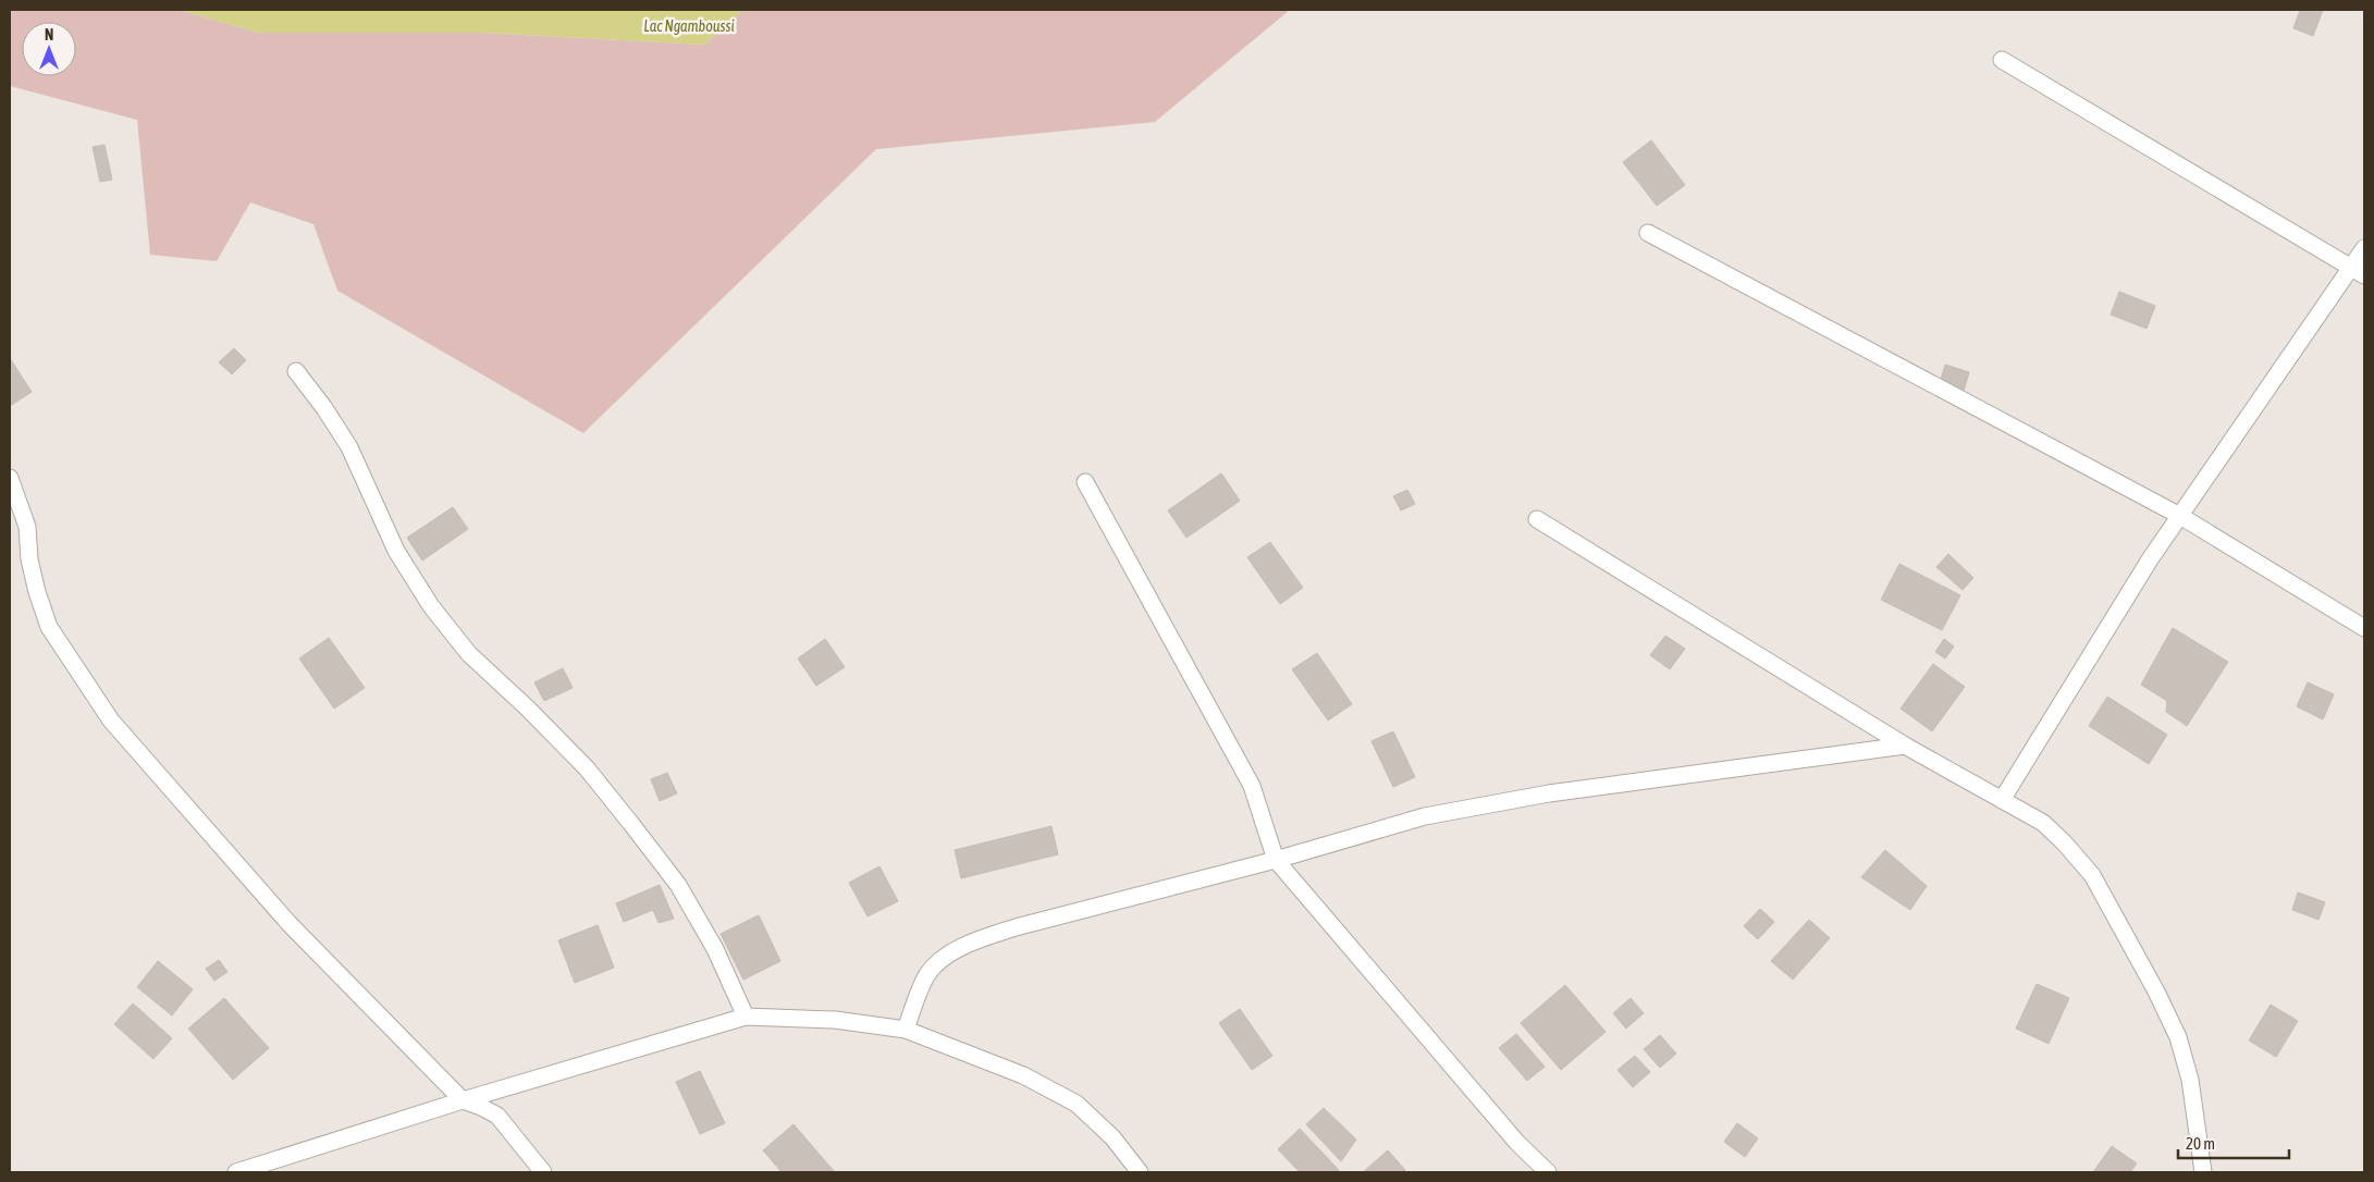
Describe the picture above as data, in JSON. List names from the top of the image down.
{
  "water": ["Lac Ngamboussi"],
  "scale_bar": "20 m",
  "north": "top"
}
